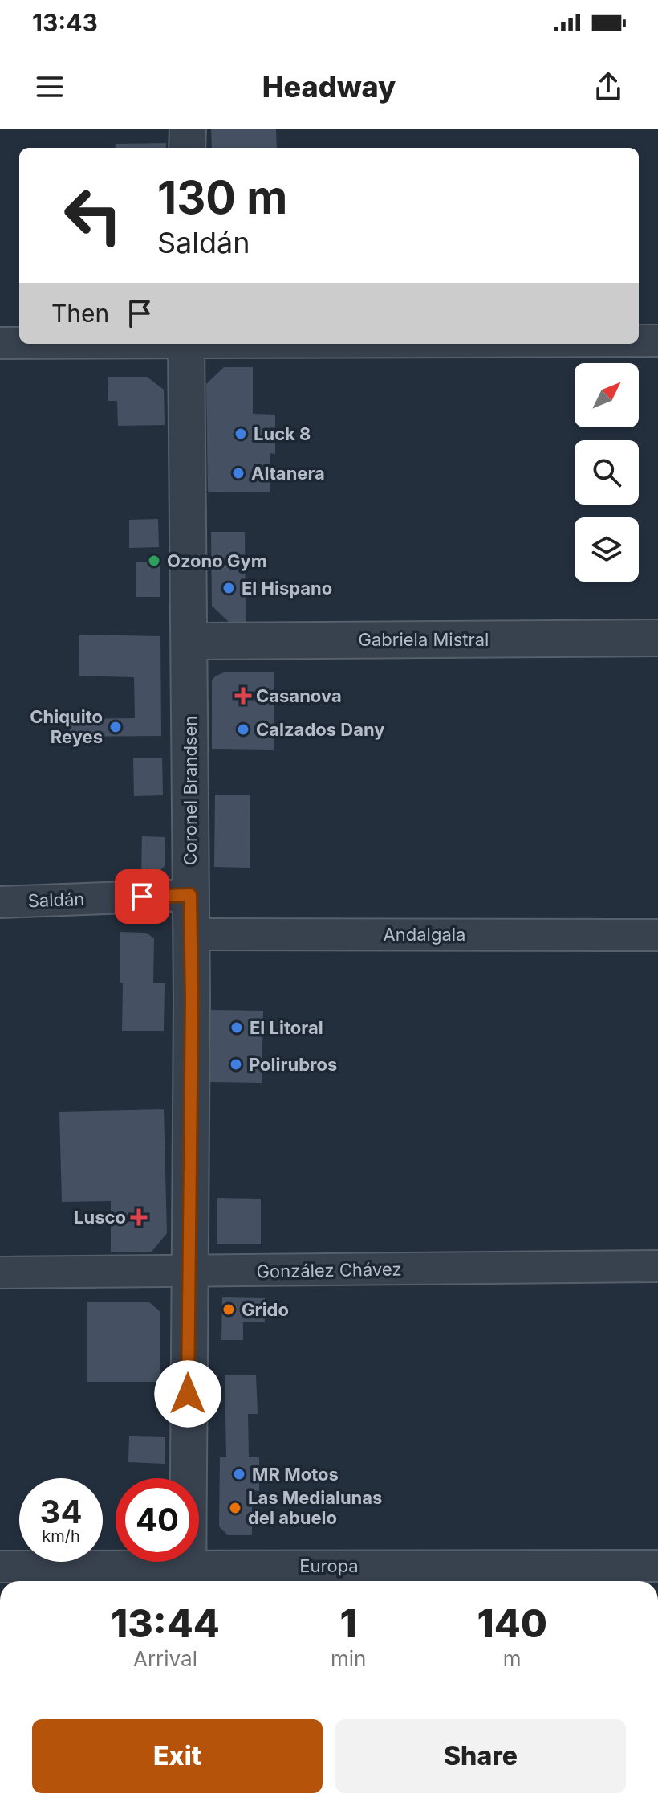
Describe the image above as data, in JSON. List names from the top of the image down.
{
  "streets": {
    "street": [
      "Gabriela Mistral",
      "Coronel Brandsen",
      "Saldán",
      "Andalgala",
      "González Chávez",
      "Europa"
    ]
  },
  "crossings": [
    ["Gabriela Mistral", "Coronel Brandsen"],
    ["Coronel Brandsen", "Saldán"],
    ["Coronel Brandsen", "Andalgala"],
    ["Coronel Brandsen", "González Chávez"],
    ["Coronel Brandsen", "Europa"]
  ],
  "places": {
    "other": [
      "Luck 8",
      "Altanera",
      "Ozono Gym",
      "El Hispano",
      "Chiquito Reyes",
      "Calzados Dany",
      "El Litoral",
      "Polirubros",
      "Grido",
      "MR Motos",
      "Las Medialunas del abuelo"
    ],
    "health": ["Casanova", "Lusco"]
  },
  "north": "top right",
  "page": {
    "status": "13:43",
    "header": "Headway",
    "turn": ["130 m", "Saldán"],
    "then": "Then",
    "speed": "34 km/h",
    "limit": "40",
    "eta": [
      "13:44",
      "Arrival",
      "1",
      "min",
      "140",
      "m"
    ],
    "buttons": ["Exit", "Share"]
  }
}
